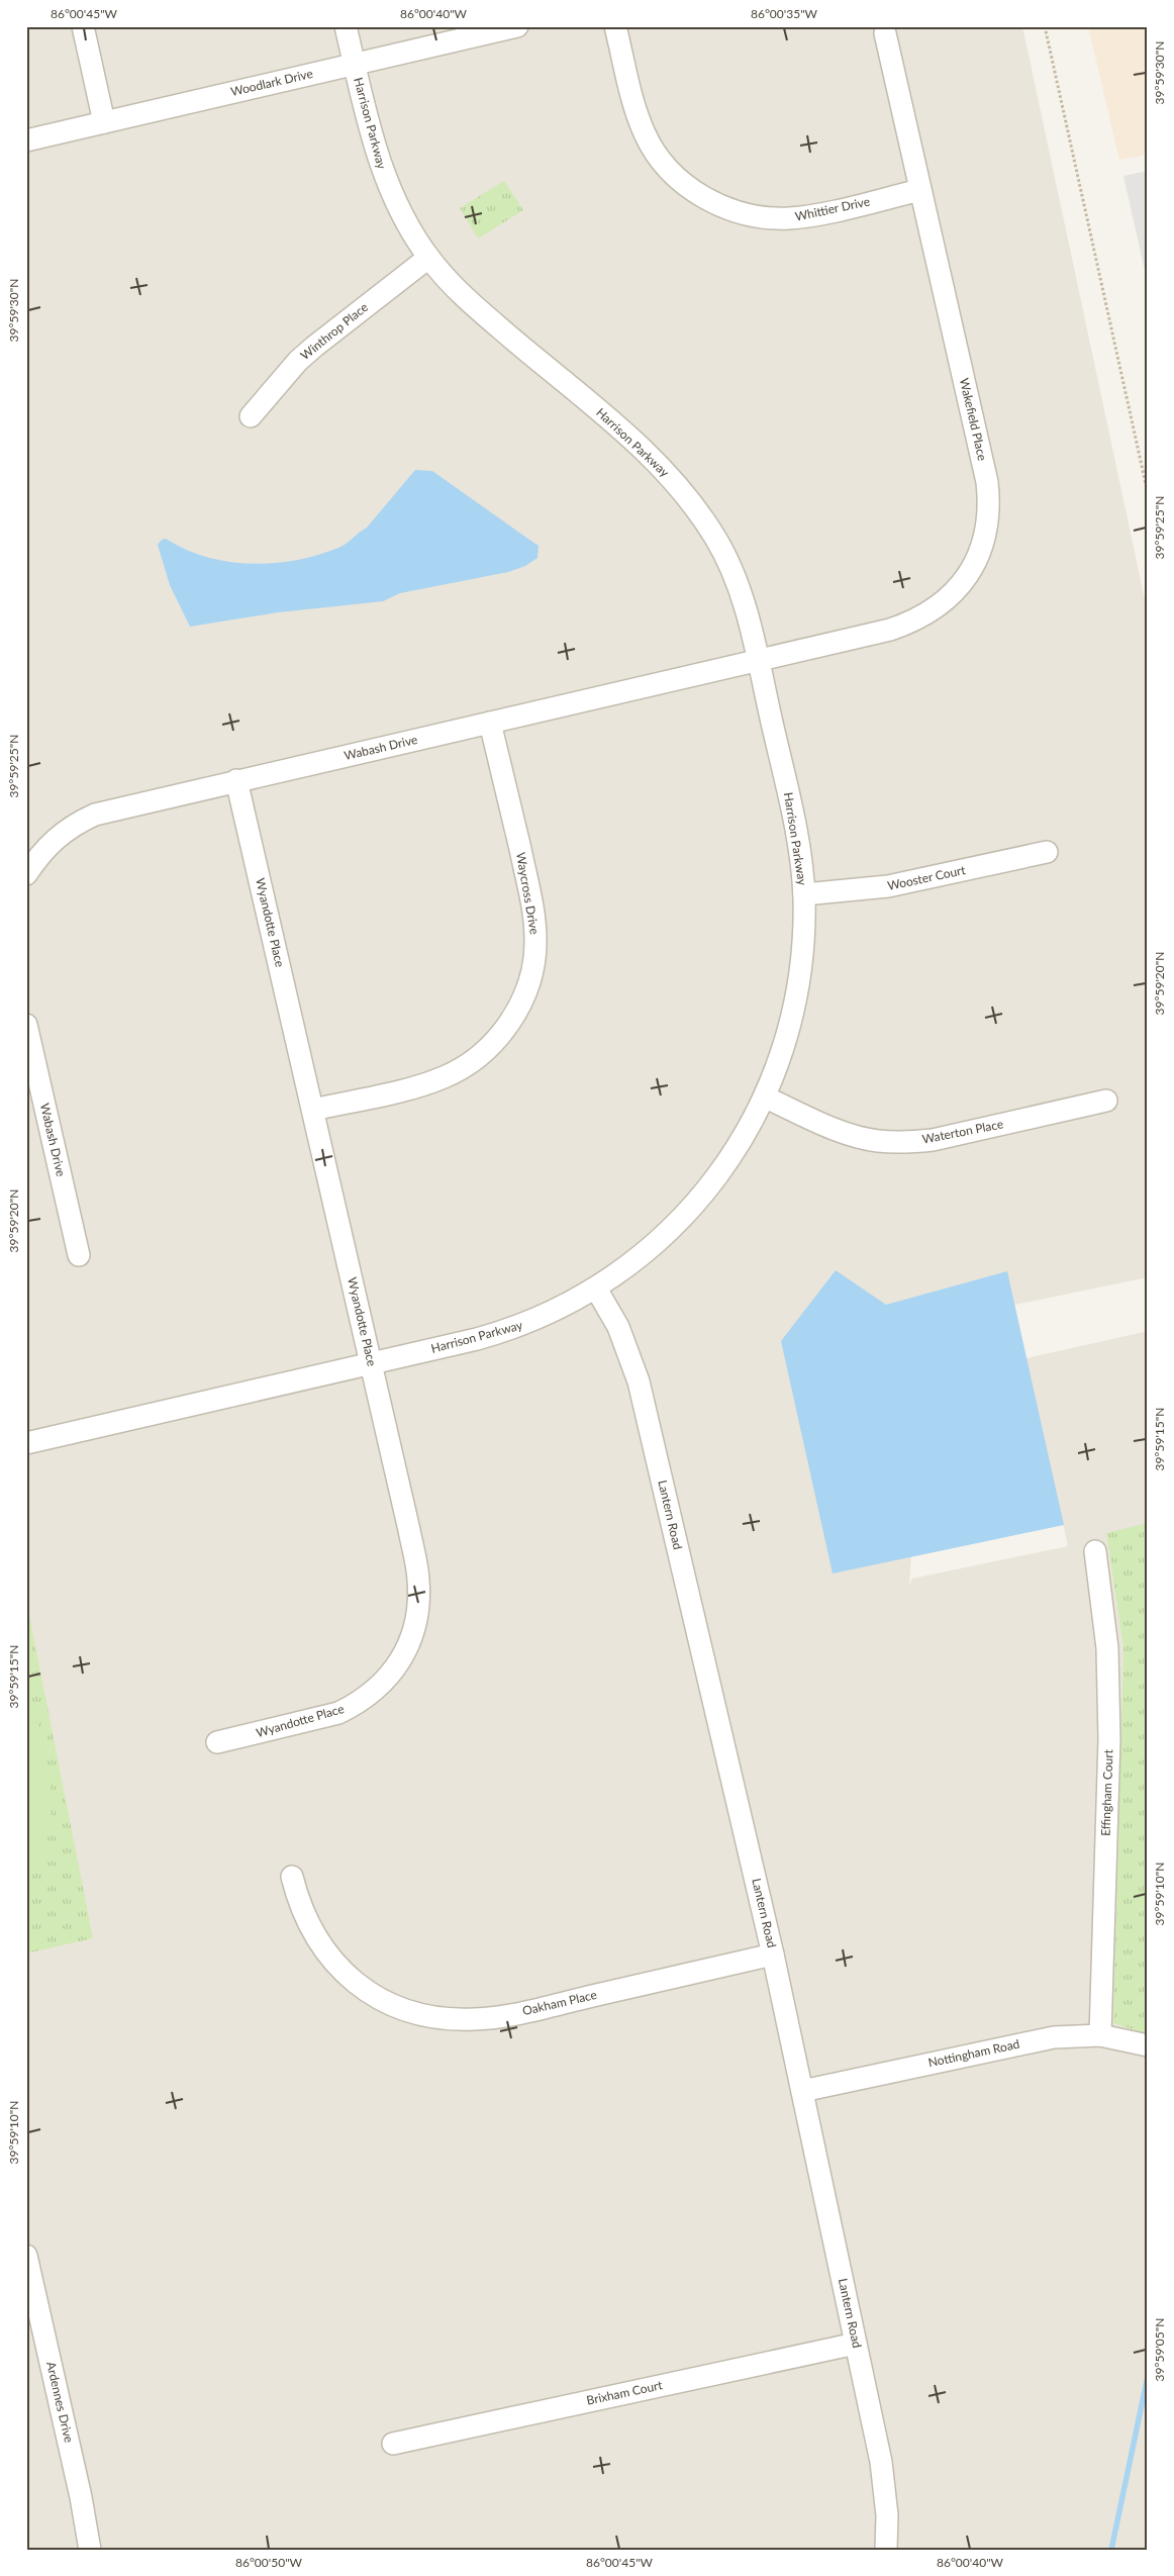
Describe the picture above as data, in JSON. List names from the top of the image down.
{
  "streets": {
    "street": [
      "Woodlark Drive",
      "Harrison Parkway",
      "Whittier Drive",
      "Winthrop Place",
      "Wakefield Place",
      "Wabash Drive",
      "Wooster Court",
      "Waycross Drive",
      "Wyandotte Place",
      "Waterton Place",
      "Lantern Road",
      "Effingham Court",
      "Oakham Place",
      "Nottingham Road",
      "Brixham Court",
      "Ardennes Drive"
    ]
  },
  "crossings": [
    ["Woodlark Drive", "Harrison Parkway"],
    ["Harrison Parkway", "Winthrop Place"],
    ["Harrison Parkway", "Wakefield Place"],
    ["Harrison Parkway", "Wabash Drive"],
    ["Harrison Parkway", "Wooster Court"],
    ["Harrison Parkway", "Wyandotte Place"],
    ["Harrison Parkway", "Waterton Place"],
    ["Harrison Parkway", "Lantern Road"],
    ["Whittier Drive", "Wakefield Place"],
    ["Wakefield Place", "Wabash Drive"],
    ["Wabash Drive", "Waycross Drive"],
    ["Wabash Drive", "Wyandotte Place"],
    ["Waycross Drive", "Wyandotte Place"],
    ["Lantern Road", "Oakham Place"],
    ["Lantern Road", "Nottingham Road"],
    ["Lantern Road", "Brixham Court"],
    ["Effingham Court", "Nottingham Road"]
  ],
  "coordinates": [
    "86°00'45\"W",
    "86°00'40\"W",
    "86°00'35\"W",
    "39°59'30\"N",
    "39°59'25\"N",
    "39°59'20\"N",
    "39°59'15\"N",
    "39°59'10\"N",
    "39°59'05\"N",
    "86°00'50\"W"
  ]
}
